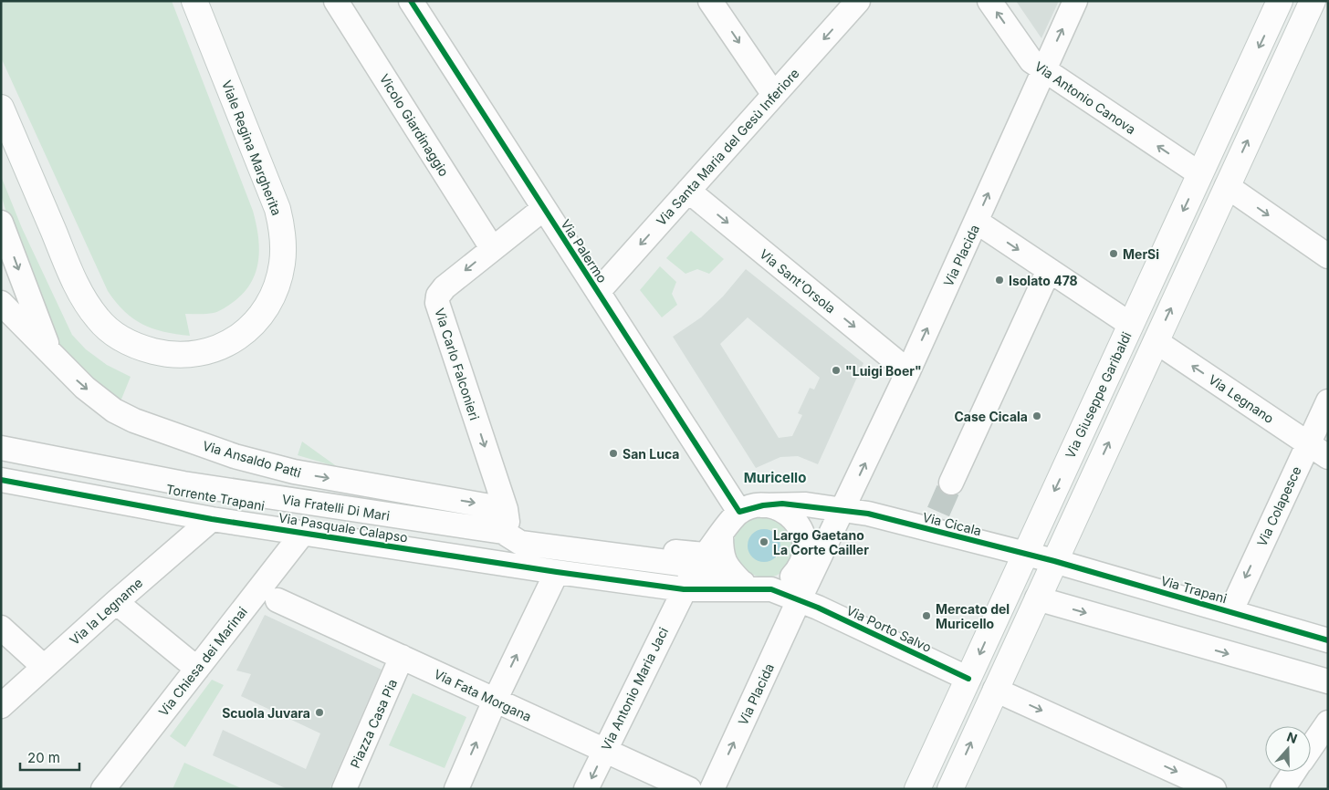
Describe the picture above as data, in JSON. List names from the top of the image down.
{
  "streets": {
    "main road": ["Viale Regina Margherita", "Via Giuseppe Garibaldi"],
    "street": [
      "Via Antonio Canova",
      "Vicolo Giardinaggio",
      "Via Santa Maria del Gesù Inferiore",
      "Via Palermo",
      "Via Placida",
      "Via Sant'Orsola",
      "Via Carlo Falconieri",
      "Via Legnano",
      "Via Ansaldo Patti",
      "Torrente Trapani",
      "Via Colapesce",
      "Via Fratelli Di Mari",
      "Via Cicala",
      "Via Pasquale Calapso",
      "Via Trapani",
      "Via la Legname",
      "Via Porto Salvo",
      "Via Chiesa dei Marinai",
      "Via Antonio Maria Jaci",
      "Via Fata Morgana",
      "Piazza Casa Pia"
    ]
  },
  "crossings": [
    ["Via Antonio Canova", "Via Placida"],
    ["Via Antonio Canova", "Via Giuseppe Garibaldi"],
    ["Vicolo Giardinaggio", "Via Carlo Falconieri"],
    ["Via Santa Maria del Gesù Inferiore", "Via Palermo"],
    ["Via Santa Maria del Gesù Inferiore", "Via Sant'Orsola"],
    ["Via Palermo", "Via Carlo Falconieri"],
    ["Via Palermo", "Via Fratelli Di Mari"],
    ["Via Palermo", "Via Cicala"],
    ["Via Palermo", "Via Pasquale Calapso"],
    ["Via Palermo", "Via Porto Salvo"],
    ["Via Placida", "Via Sant'Orsola"],
    ["Via Placida", "Via Cicala"],
    ["Via Placida", "Via Porto Salvo"],
    ["Via Carlo Falconieri", "Via Ansaldo Patti"],
    ["Via Carlo Falconieri", "Torrente Trapani"],
    ["Via Carlo Falconieri", "Via Fratelli Di Mari"],
    ["Via Giuseppe Garibaldi", "Via Cicala"],
    ["Via Giuseppe Garibaldi", "Via Porto Salvo"],
    ["Via Legnano", "Via Colapesce"],
    ["Torrente Trapani", "Via Fratelli Di Mari"],
    ["Via Colapesce", "Via Trapani"],
    ["Via Fratelli Di Mari", "Via Cicala"],
    ["Via Fratelli Di Mari", "Via Pasquale Calapso"],
    ["Via Fratelli Di Mari", "Via Porto Salvo"],
    ["Via Fratelli Di Mari", "Via Antonio Maria Jaci"],
    ["Via Cicala", "Via Pasquale Calapso"],
    ["Via Cicala", "Via Trapani"],
    ["Via Cicala", "Via Porto Salvo"],
    ["Via Pasquale Calapso", "Via la Legname"],
    ["Via Pasquale Calapso", "Via Porto Salvo"],
    ["Via Pasquale Calapso", "Via Chiesa dei Marinai"],
    ["Via Pasquale Calapso", "Via Antonio Maria Jaci"],
    ["Via Antonio Maria Jaci", "Via Fata Morgana"],
    ["Via Fata Morgana", "Piazza Casa Pia"]
  ],
  "one_way": [
    "Via Santa Maria del Gesù Inferiore",
    "Via Sant'Orsola",
    "Via Carlo Falconieri",
    "Via Ansaldo Patti",
    "Via Colapesce"
  ],
  "districts": ["Muricello"],
  "places": [
    "MerSi",
    "Isolato 478",
    "\"Luigi Boer\"",
    "Case Cicala",
    "San Luca",
    "Largo Gaetano La Corte Cailler",
    "Mercato del Muricello",
    "Scuola Juvara"
  ],
  "scale_bar": "20 m",
  "north": "top"
}
